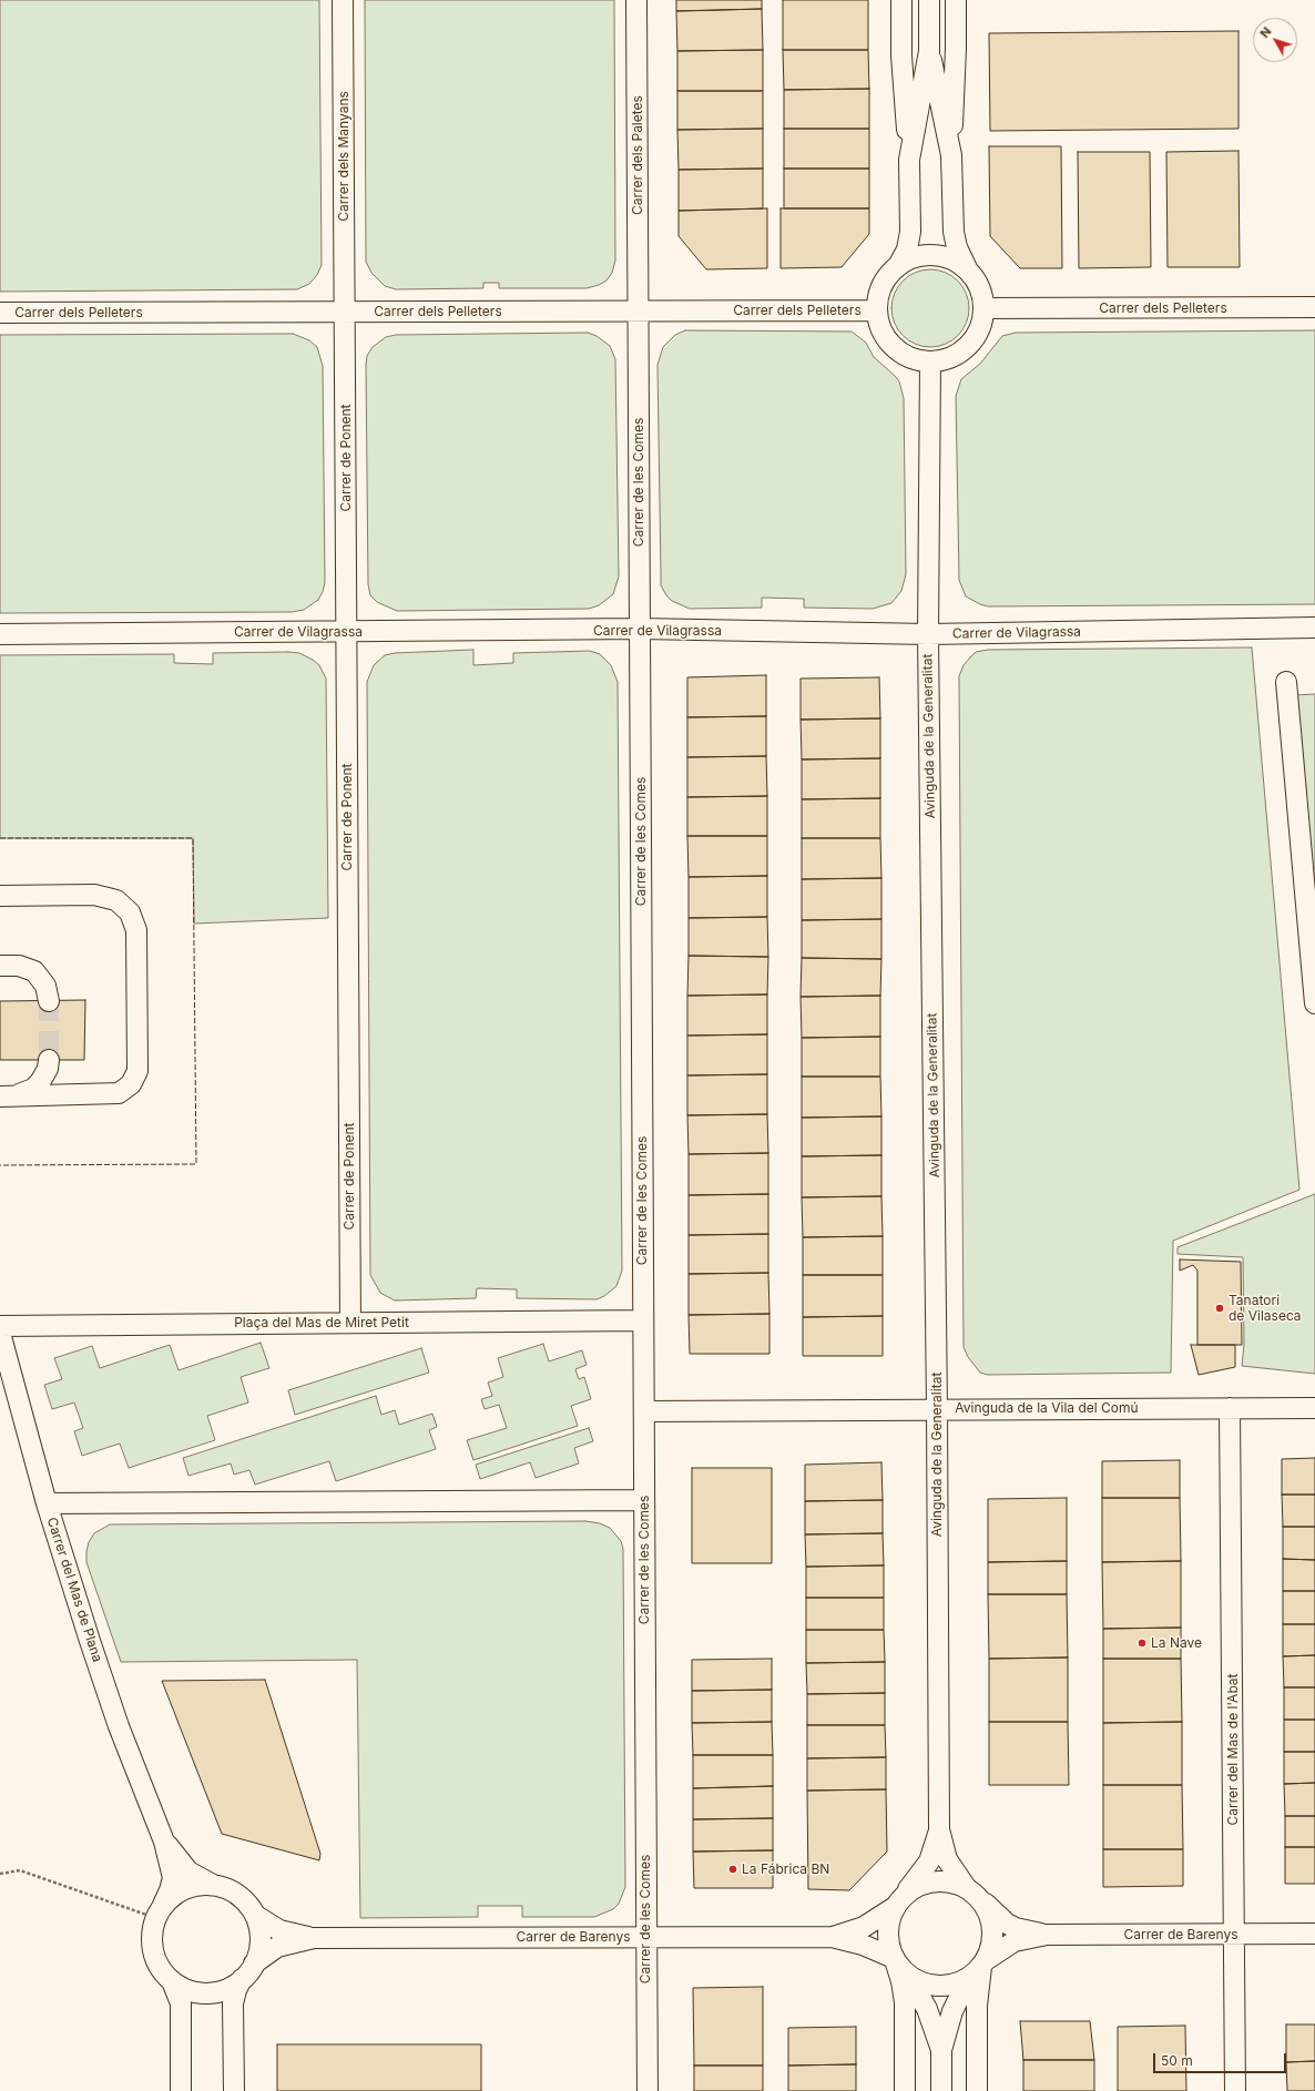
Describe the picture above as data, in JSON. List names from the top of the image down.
{
  "streets": {
    "street": [
      "Carrer dels Paletes",
      "Carrer dels Manyans",
      "Carrer dels Pelleters",
      "Carrer de Ponent",
      "Carrer de les Comes",
      "Carrer de Vilagrassa",
      "Avinguda de la Generalitat",
      "Plaça del Mas de Miret Petit",
      "Avinguda de la Vila del Comú",
      "Carrer del Mas de Plana",
      "Carrer del Mas de l'Abat",
      "Carrer de Barenys"
    ]
  },
  "crossings": [
    ["Carrer dels Paletes", "Carrer dels Pelleters"],
    ["Carrer dels Paletes", "Carrer de les Comes"],
    ["Carrer dels Manyans", "Carrer dels Pelleters"],
    ["Carrer dels Manyans", "Carrer de Ponent"],
    ["Carrer dels Pelleters", "Carrer de Ponent"],
    ["Carrer dels Pelleters", "Carrer de les Comes"],
    ["Carrer dels Pelleters", "Avinguda de la Generalitat"],
    ["Carrer de Ponent", "Carrer de Vilagrassa"],
    ["Carrer de Ponent", "Plaça del Mas de Miret Petit"],
    ["Carrer de les Comes", "Carrer de Vilagrassa"],
    ["Carrer de les Comes", "Plaça del Mas de Miret Petit"],
    ["Carrer de les Comes", "Avinguda de la Vila del Comú"],
    ["Carrer de les Comes", "Carrer de Barenys"],
    ["Carrer de Vilagrassa", "Avinguda de la Generalitat"],
    ["Avinguda de la Generalitat", "Avinguda de la Vila del Comú"],
    ["Avinguda de la Generalitat", "Carrer de Barenys"],
    ["Avinguda de la Vila del Comú", "Carrer del Mas de l'Abat"],
    ["Carrer del Mas de Plana", "Carrer de Barenys"],
    ["Carrer del Mas de l'Abat", "Carrer de Barenys"]
  ],
  "places": ["Tanatori de Vilaseca", "La Nave", "La Fábrica BN"],
  "scale_bar": "50 m",
  "north": "top left"
}
